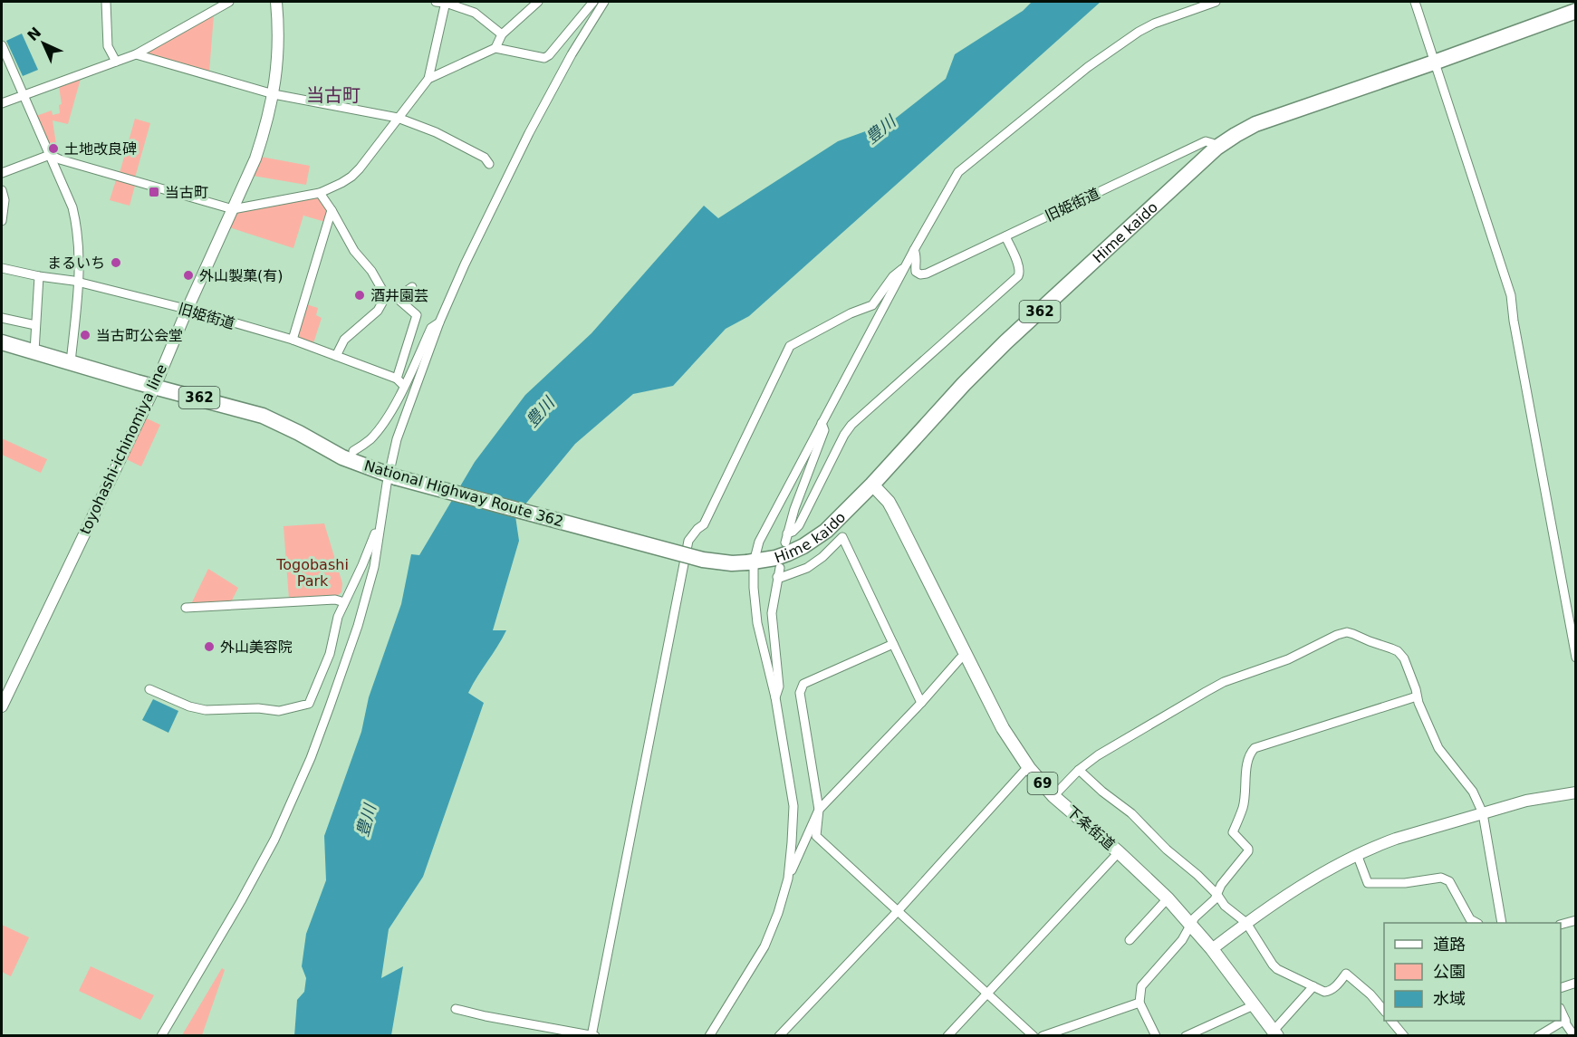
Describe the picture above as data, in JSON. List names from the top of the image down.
{
  "streets": {
    "highway": ["Hime kaido", "362", "National Highway Route 362"],
    "main road": ["toyohashi-ichinomiya line", "69", "下条街道"],
    "street": ["旧姫街道"]
  },
  "crossings": [
    ["旧姫街道", "Hime kaido"],
    ["旧姫街道", "toyohashi-ichinomiya line"],
    ["Hime kaido", "National Highway Route 362"],
    ["Hime kaido", "下条街道"],
    ["toyohashi-ichinomiya line", "National Highway Route 362"]
  ],
  "districts": ["当古町"],
  "water": ["豊川"],
  "parks": ["Togobashi Park"],
  "places": {
    "other": [
      "土地改良碑",
      "まるいち",
      "外山製菓(有)",
      "酒井園芸",
      "当古町公会堂",
      "外山美容院"
    ],
    "transit": ["当古町"]
  },
  "legend": ["道路", "公園", "水域"],
  "north": "top left"
}
